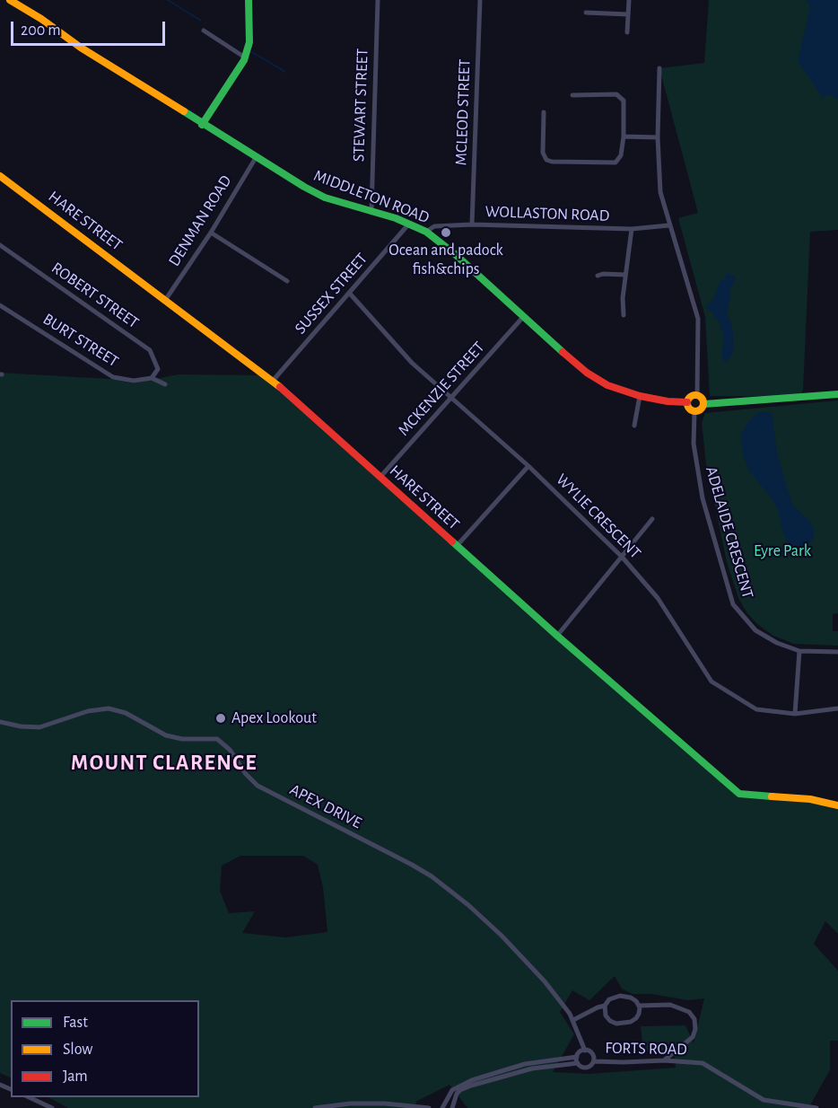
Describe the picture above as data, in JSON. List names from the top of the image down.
{
  "streets": {
    "street": [
      "STEWART STREET",
      "MCLEOD STREET",
      "MIDDLETON ROAD",
      "WOLLASTON ROAD",
      "HARE STREET",
      "DENMAN ROAD",
      "SUSSEX STREET",
      "ROBERT STREET",
      "BURT STREET",
      "MCKENZIE STREET",
      "WYLIE CRESCENT",
      "ADELAIDE CRESCENT",
      "APEX DRIVE",
      "FORTS ROAD"
    ]
  },
  "crossings": [
    ["STEWART STREET", "MIDDLETON ROAD"],
    ["MCLEOD STREET", "WOLLASTON ROAD"],
    ["MIDDLETON ROAD", "WOLLASTON ROAD"],
    ["MIDDLETON ROAD", "DENMAN ROAD"],
    ["MIDDLETON ROAD", "SUSSEX STREET"],
    ["MIDDLETON ROAD", "MCKENZIE STREET"],
    ["MIDDLETON ROAD", "ADELAIDE CRESCENT"],
    ["HARE STREET", "DENMAN ROAD"],
    ["HARE STREET", "SUSSEX STREET"],
    ["HARE STREET", "MCKENZIE STREET"],
    ["SUSSEX STREET", "WYLIE CRESCENT"],
    ["ROBERT STREET", "BURT STREET"],
    ["MCKENZIE STREET", "WYLIE CRESCENT"],
    ["APEX DRIVE", "FORTS ROAD"]
  ],
  "districts": ["MOUNT CLARENCE"],
  "parks": ["Eyre Park"],
  "places": ["Ocean and padock fish&chips", "Apex Lookout"],
  "legend": ["Fast", "Slow", "Jam"],
  "scale_bar": "200 m"
}
